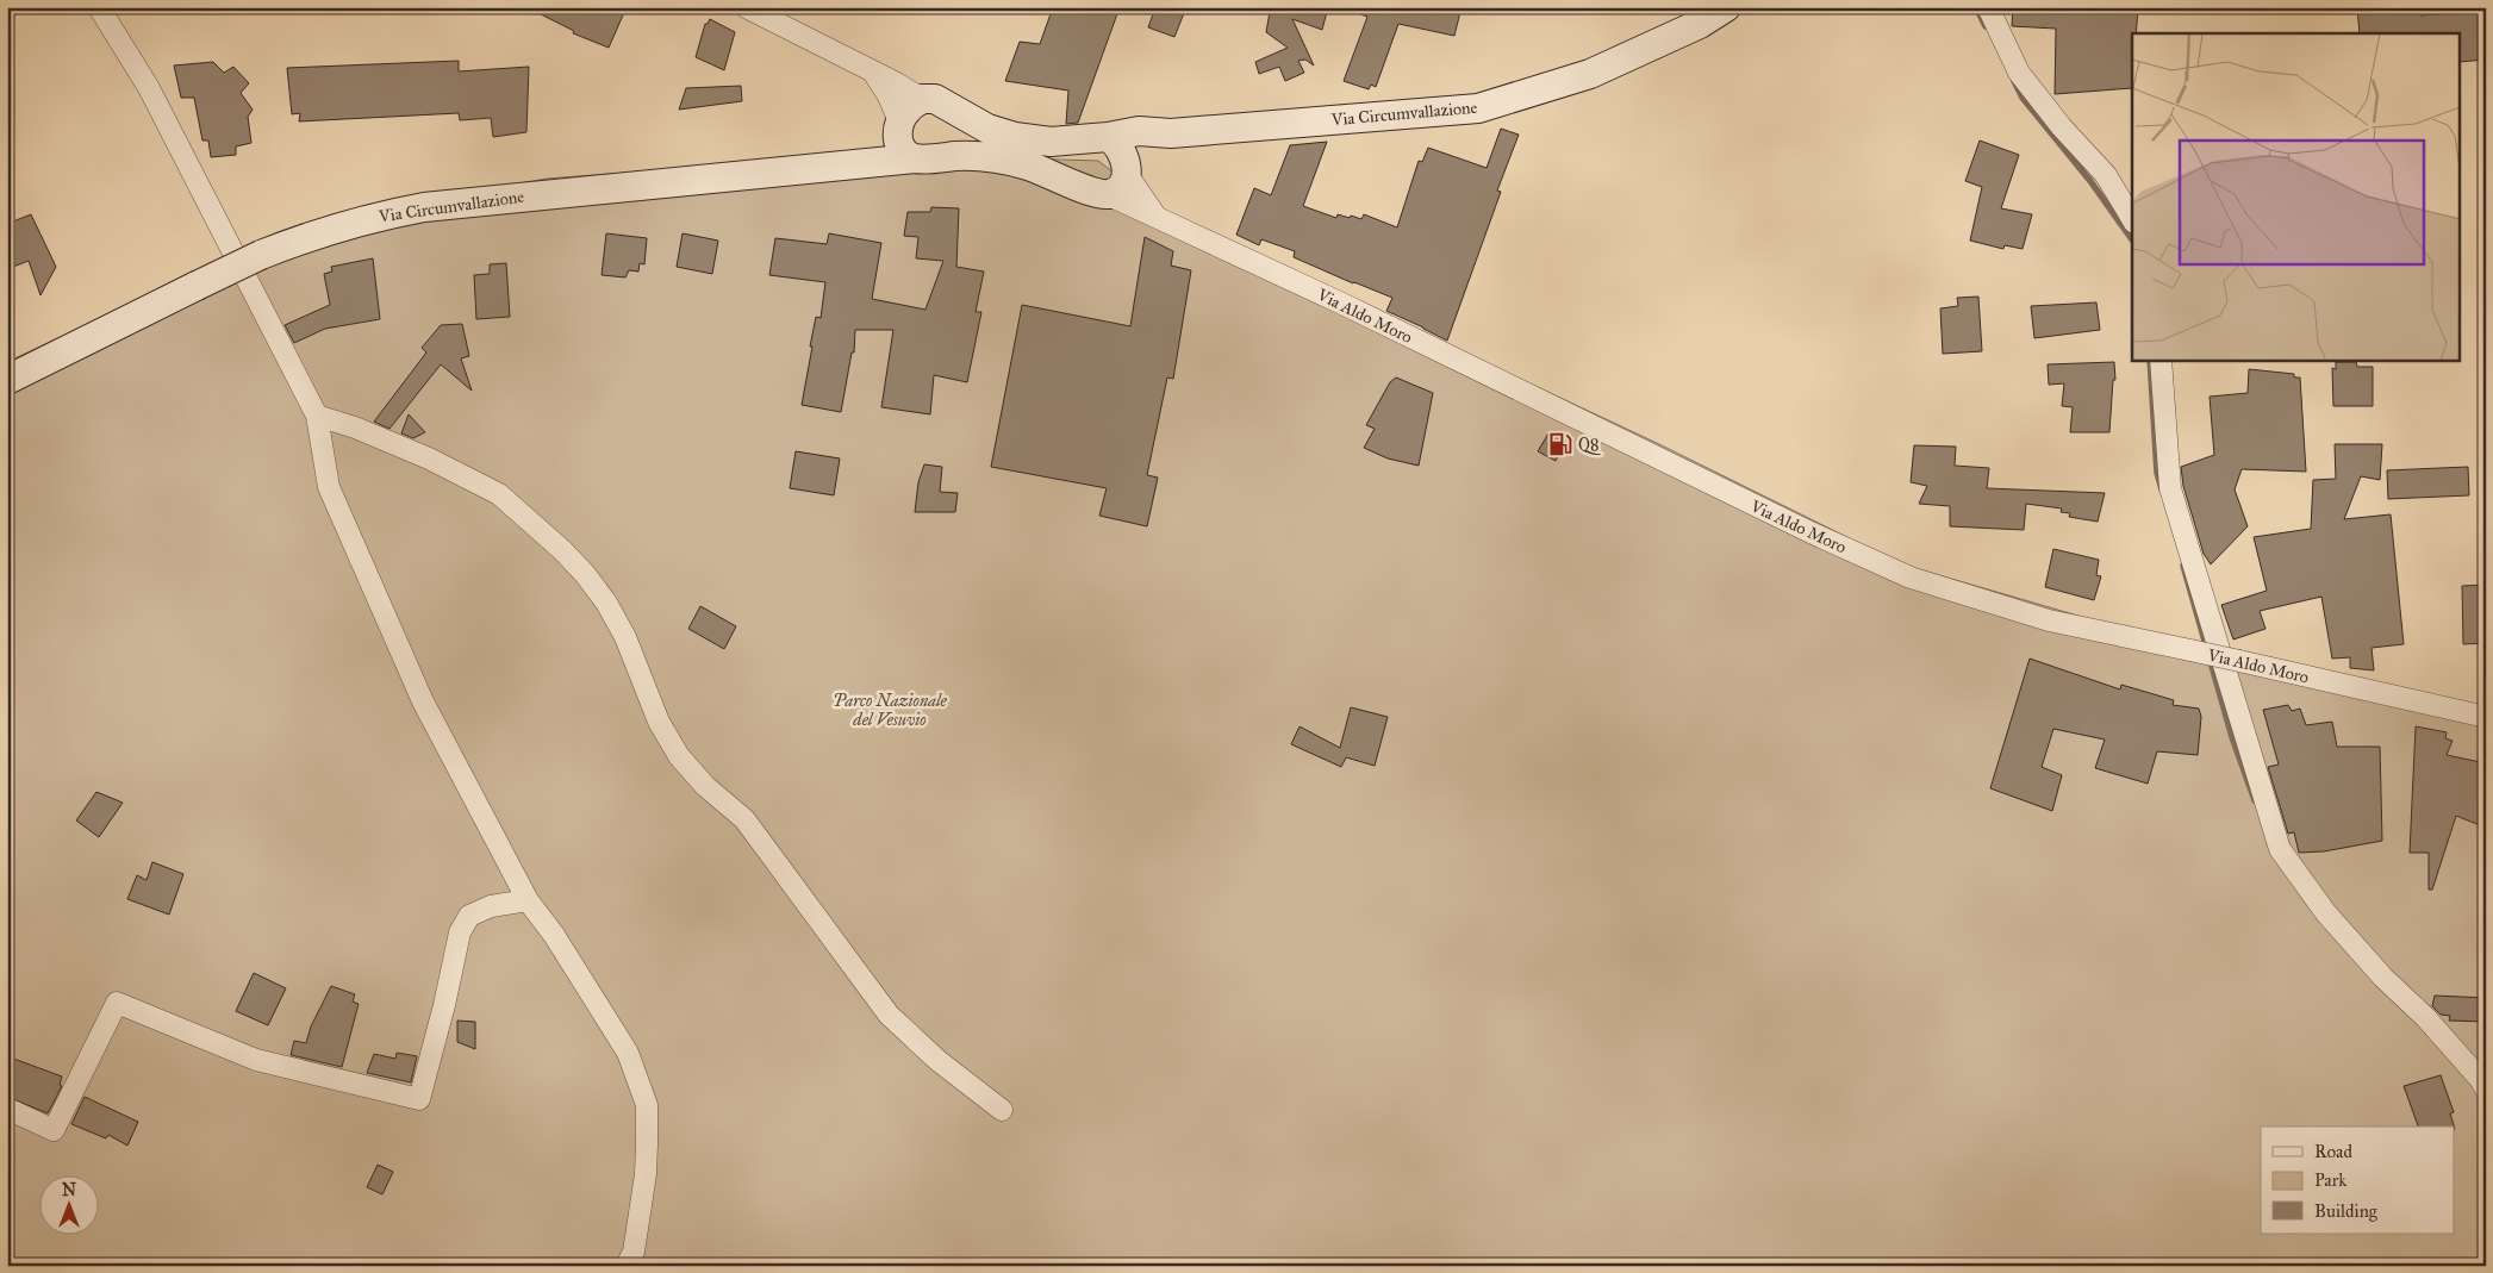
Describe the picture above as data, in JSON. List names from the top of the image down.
{
  "streets": {
    "main road": ["Via Circumvallazione"],
    "street": ["Via Aldo Moro"]
  },
  "crossings": [
    ["Via Circumvallazione", "Via Aldo Moro"]
  ],
  "parks": ["Parco Nazionale del Vesuvio"],
  "places": {
    "fuel station": ["Q8"]
  },
  "legend": ["Road", "Park", "Building"],
  "north": "top"
}
